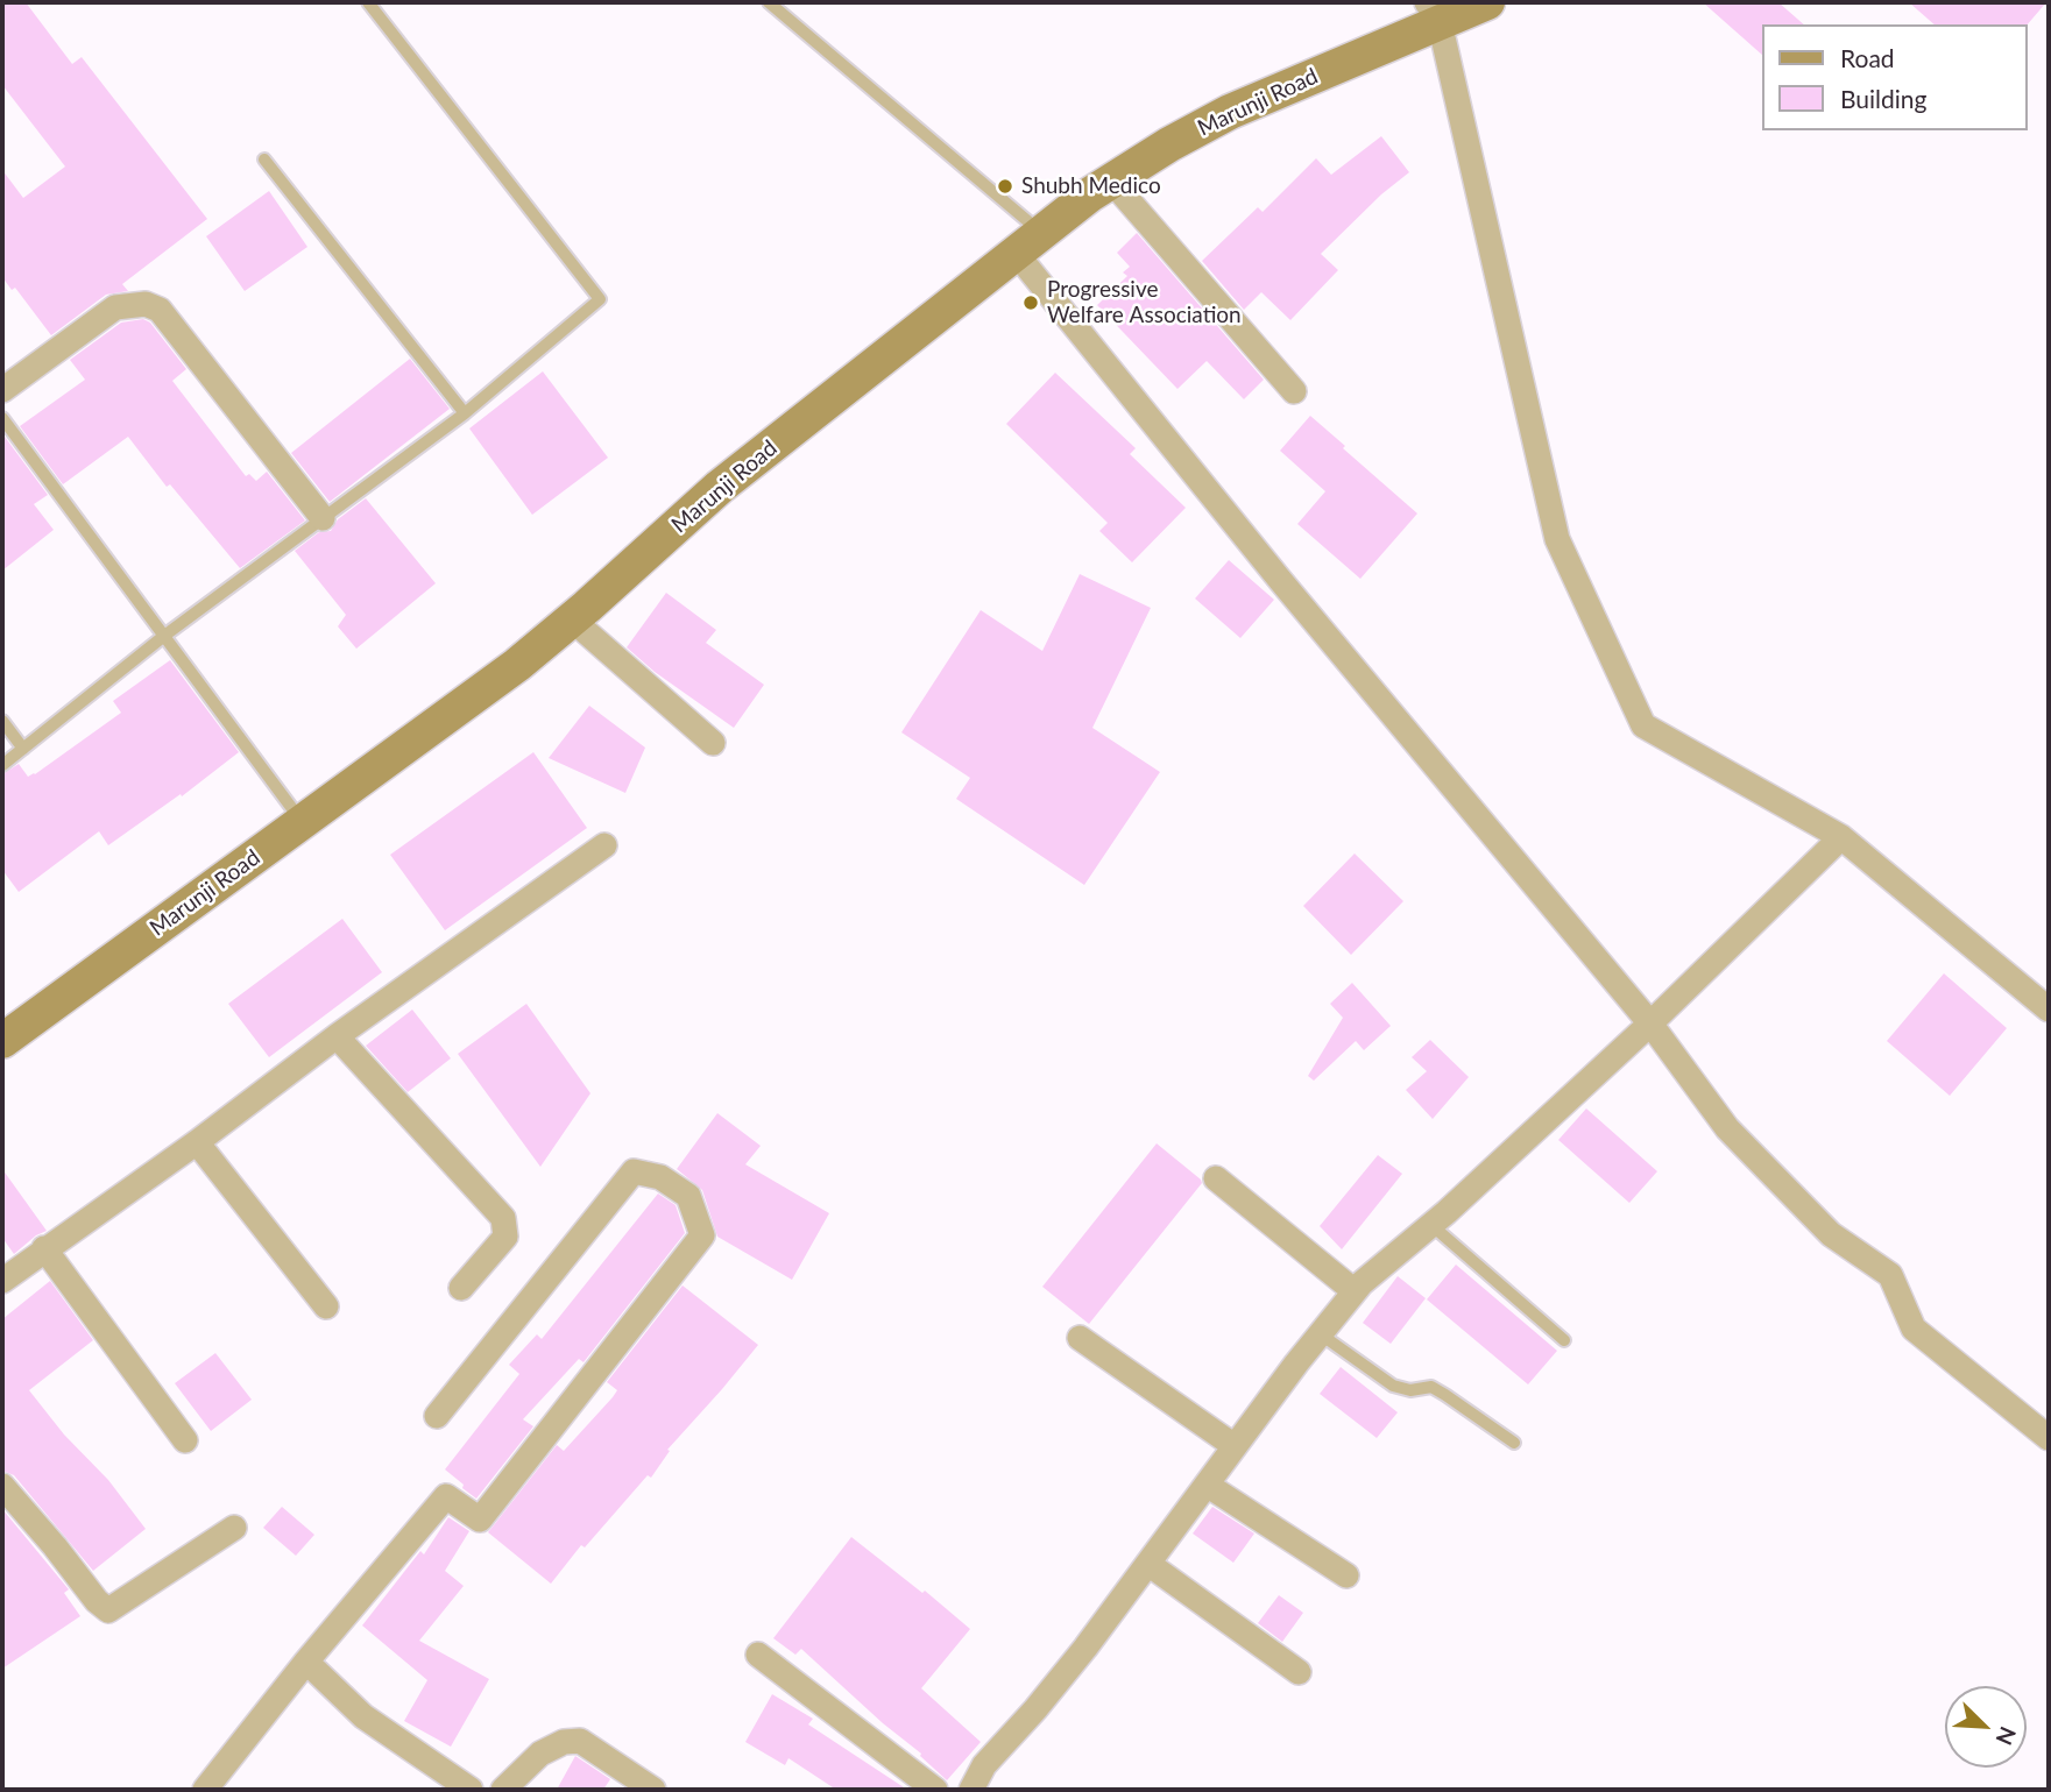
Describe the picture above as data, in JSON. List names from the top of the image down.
{
  "streets": {
    "street": ["Marunji Road"]
  },
  "places": ["Shubh Medico", "Progressive Welfare Association"],
  "legend": ["Road", "Building"],
  "north": "bottom right"
}
